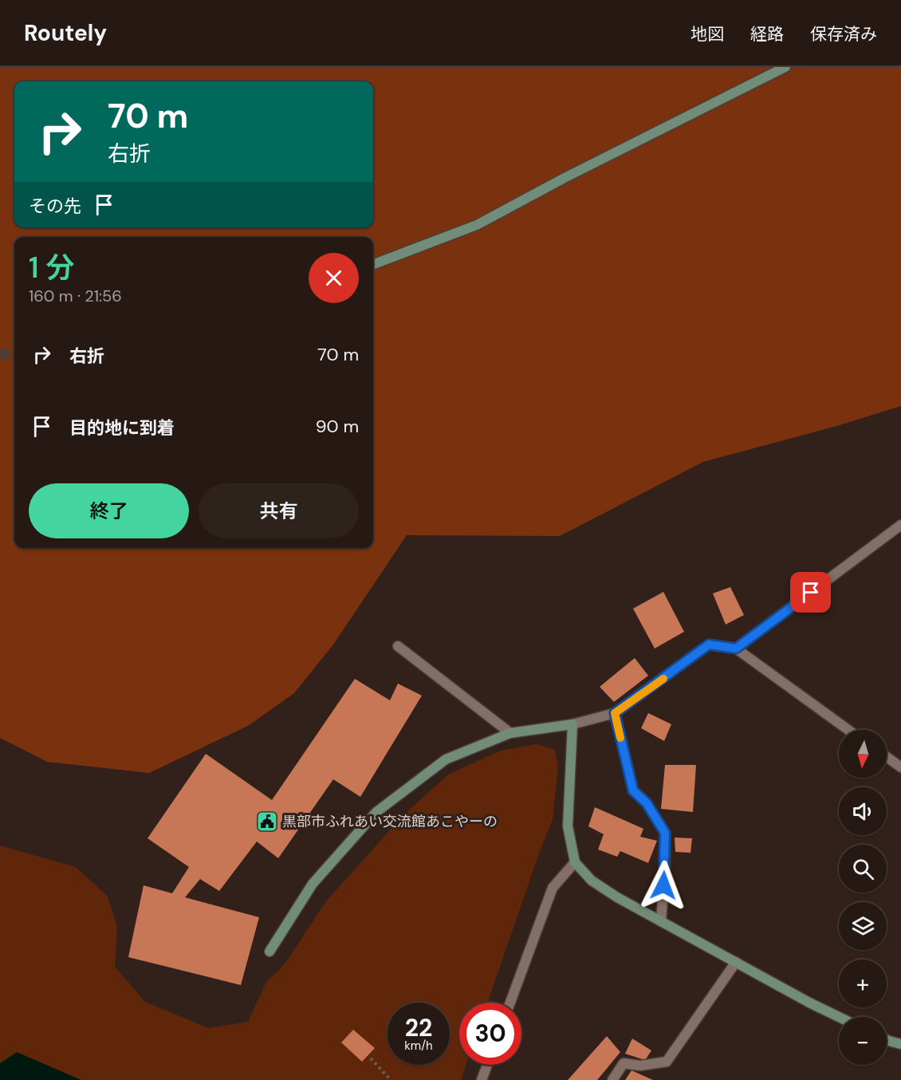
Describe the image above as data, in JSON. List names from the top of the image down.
{
  "places": {
    "public building": ["黒部市ふれあい交流館あこやーの"]
  },
  "north": "bottom",
  "page": {
    "header": "Routely",
    "nav": ["地図", "経路", "保存済み"],
    "turn": ["70 m", "右折"],
    "then": "その先",
    "heading": ["1 分", "160 m · 21:56"],
    "list": [
      {
        "name": "右折",
        "value": "70 m"
      },
      {
        "name": "目的地に到着",
        "value": "90 m"
      }
    ],
    "buttons": ["終了", "共有"],
    "map_buttons": ["+", "−"],
    "speed": "22 km/h",
    "limit": "30"
  }
}
